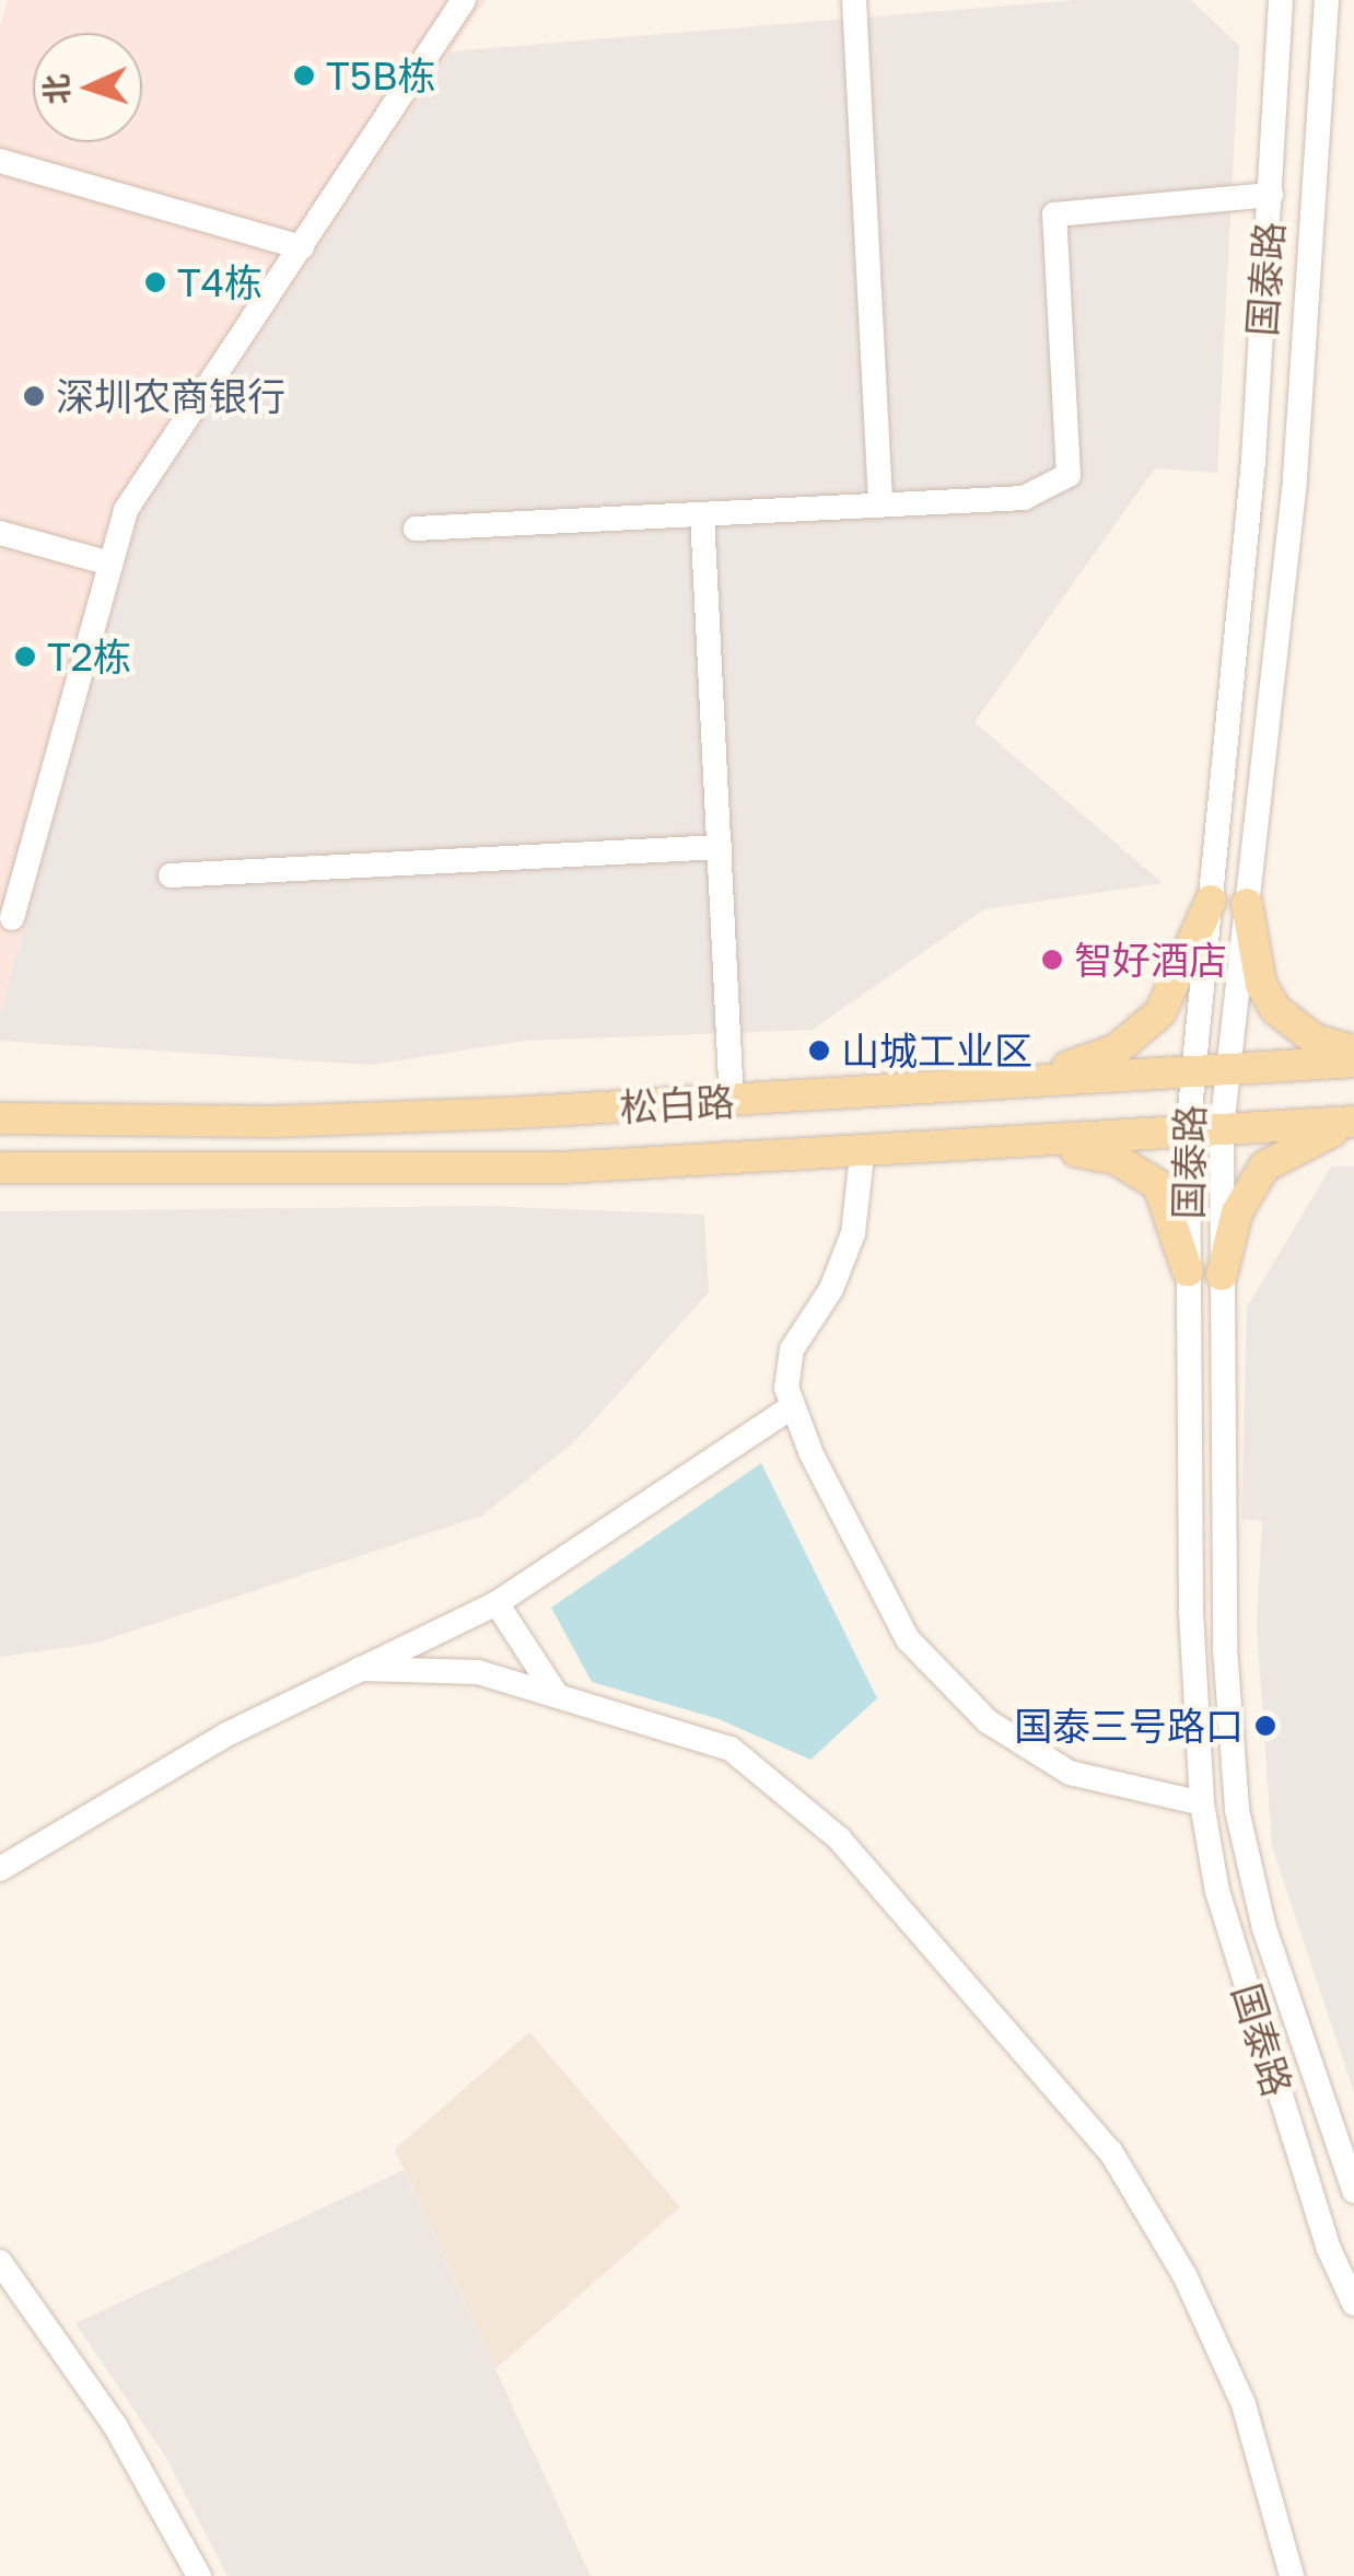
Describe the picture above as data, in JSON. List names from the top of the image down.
{
  "streets": {
    "main road": ["松白路"],
    "street": ["国泰路"]
  },
  "crossings": [
    ["国泰路", "松白路"]
  ],
  "places": [
    "T5B栋",
    "T4栋",
    "深圳农商银行",
    "T2栋",
    "智好酒店",
    "山城工业区",
    "国泰三号路口"
  ],
  "north": "left"
}
